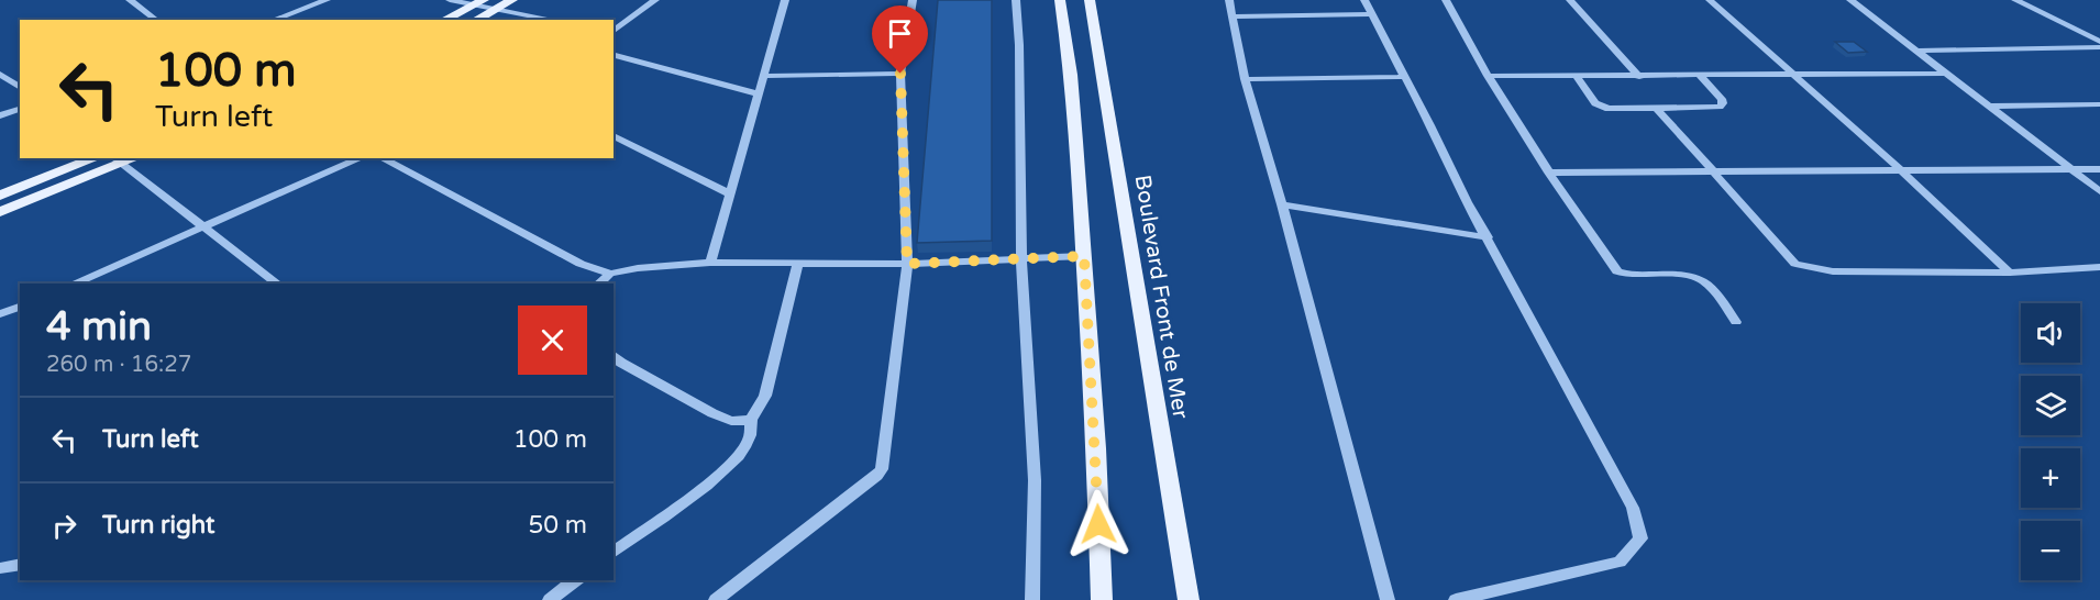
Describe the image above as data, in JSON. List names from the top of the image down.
{
  "streets": {
    "main road": ["Boulevard Front de Mer"]
  },
  "page": {
    "turn": ["100 m", "Turn left"],
    "heading": ["4 min", "260 m · 16:27"],
    "map_buttons": ["+", "−"],
    "list": [
      {
        "name": "Turn left",
        "value": "100 m"
      },
      {
        "name": "Turn right",
        "value": "50 m"
      }
    ]
  }
}
